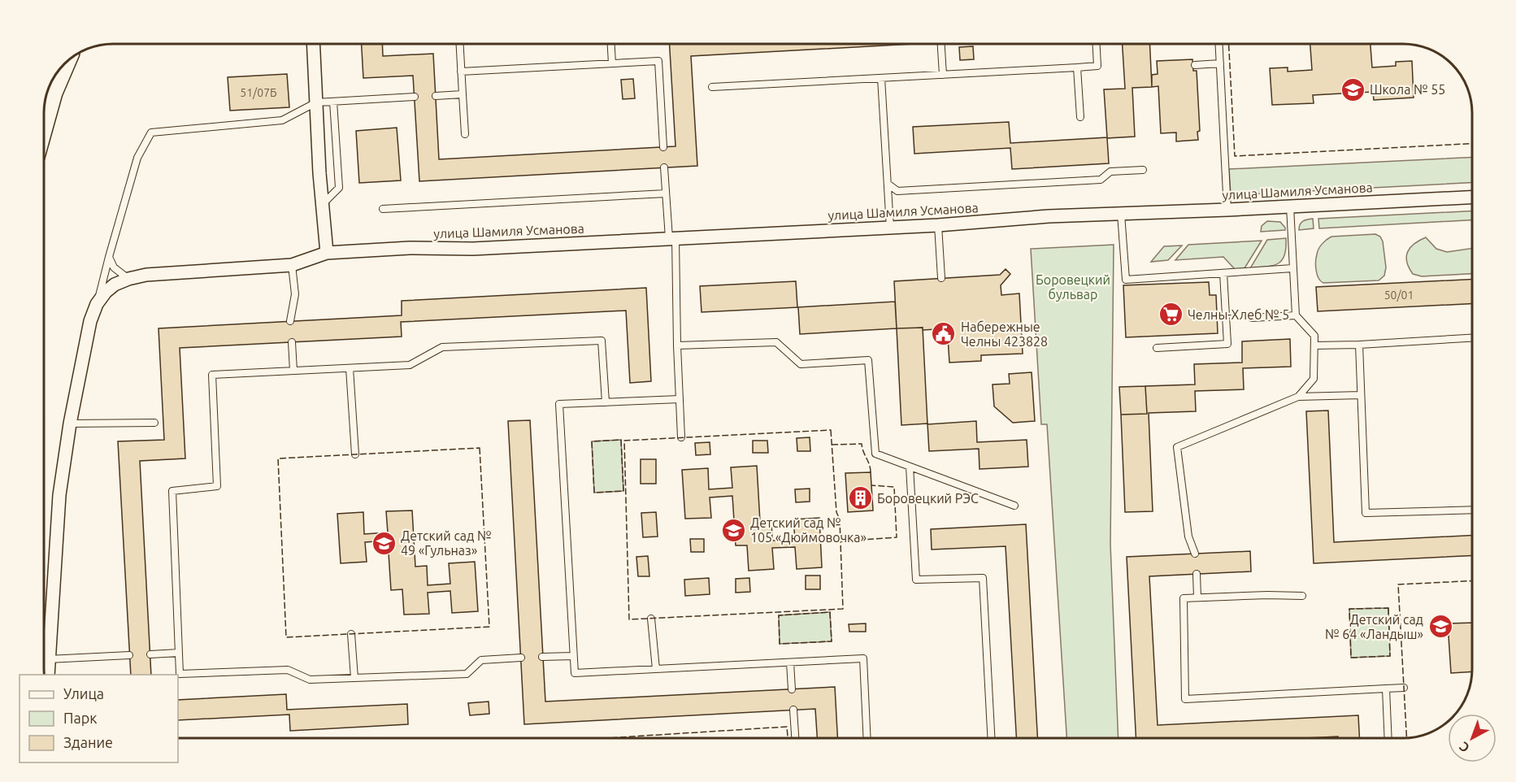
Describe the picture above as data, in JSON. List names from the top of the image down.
{
  "streets": {
    "street": ["улица Шамиля Усманова"]
  },
  "parks": ["Боровецкий бульвар"],
  "places": {
    "school or university": [
      "Школа № 55",
      "Детский сад № 105 «Дюймовочка»",
      "Детский сад № 49 «Гульназ»",
      "Детский сад № 64 «Ландыш»"
    ],
    "supermarket": ["Челны-Хлеб № 5"],
    "public building": ["Набережные Челны 423828"],
    "building": ["Боровецкий РЭС"]
  },
  "house_numbers": ["51/07Б", "50/01"],
  "legend": ["Улица", "Парк", "Здание"],
  "north": "bottom left"
}
